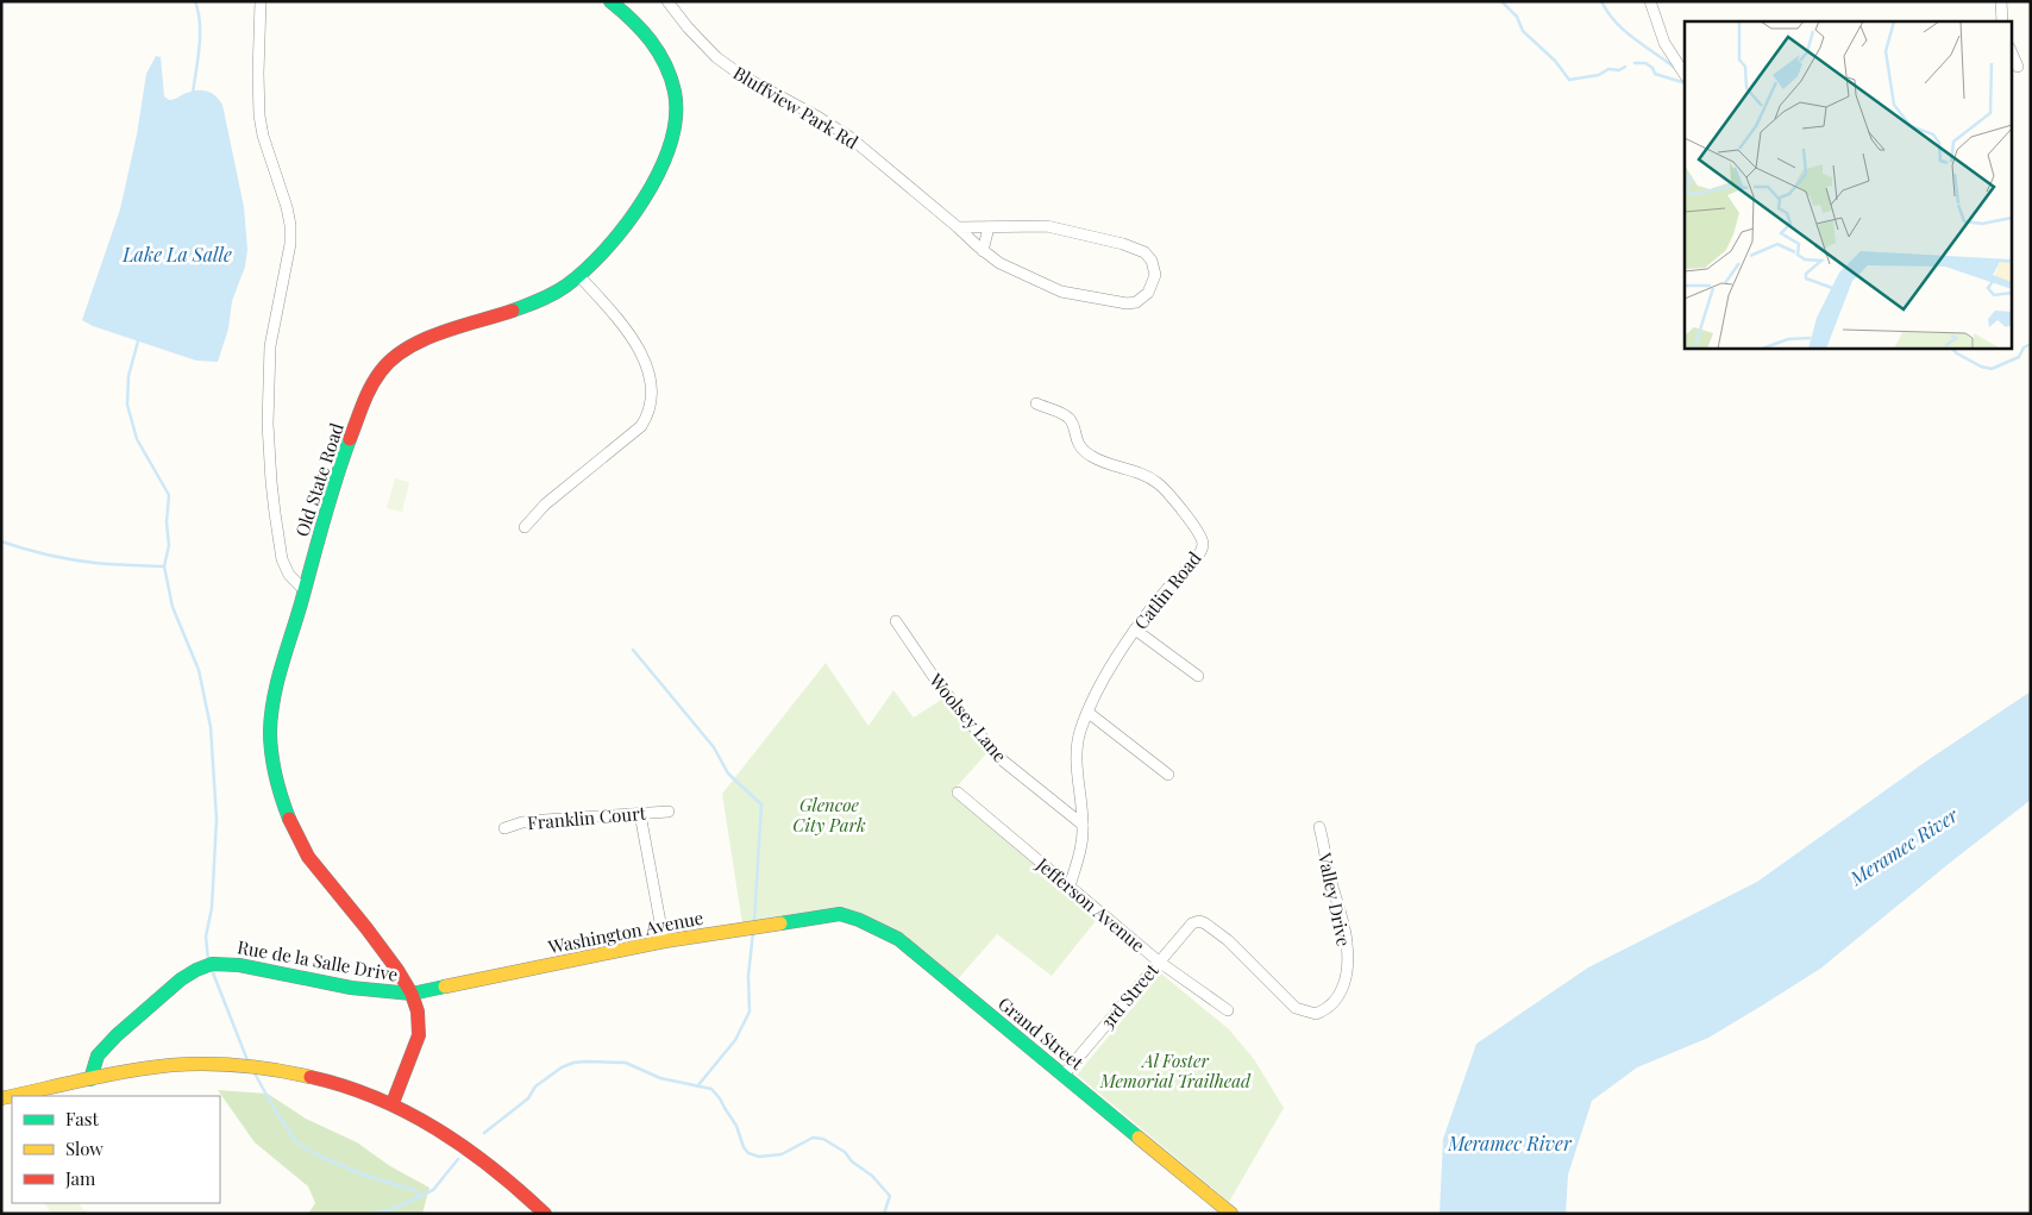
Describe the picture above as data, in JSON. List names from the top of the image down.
{
  "streets": {
    "street": [
      "Bluffview Park Rd",
      "Old State Road",
      "Catlin Road",
      "Woolsey Lane",
      "Franklin Court",
      "Valley Drive",
      "Jefferson Avenue",
      "Washington Avenue",
      "Rue de la Salle Drive",
      "3rd Street",
      "Grand Street"
    ]
  },
  "crossings": [
    ["Old State Road", "Washington Avenue"],
    ["Old State Road", "Rue de la Salle Drive"],
    ["Catlin Road", "Woolsey Lane"],
    ["Catlin Road", "Jefferson Avenue"],
    ["Valley Drive", "3rd Street"],
    ["Jefferson Avenue", "3rd Street"],
    ["Washington Avenue", "Rue de la Salle Drive"],
    ["Washington Avenue", "Grand Street"],
    ["3rd Street", "Grand Street"]
  ],
  "water": ["Lake La Salle", "Meramec River"],
  "parks": ["Glencoe City Park", "Al Foster Memorial Trailhead"],
  "legend": ["Fast", "Slow", "Jam"]
}
